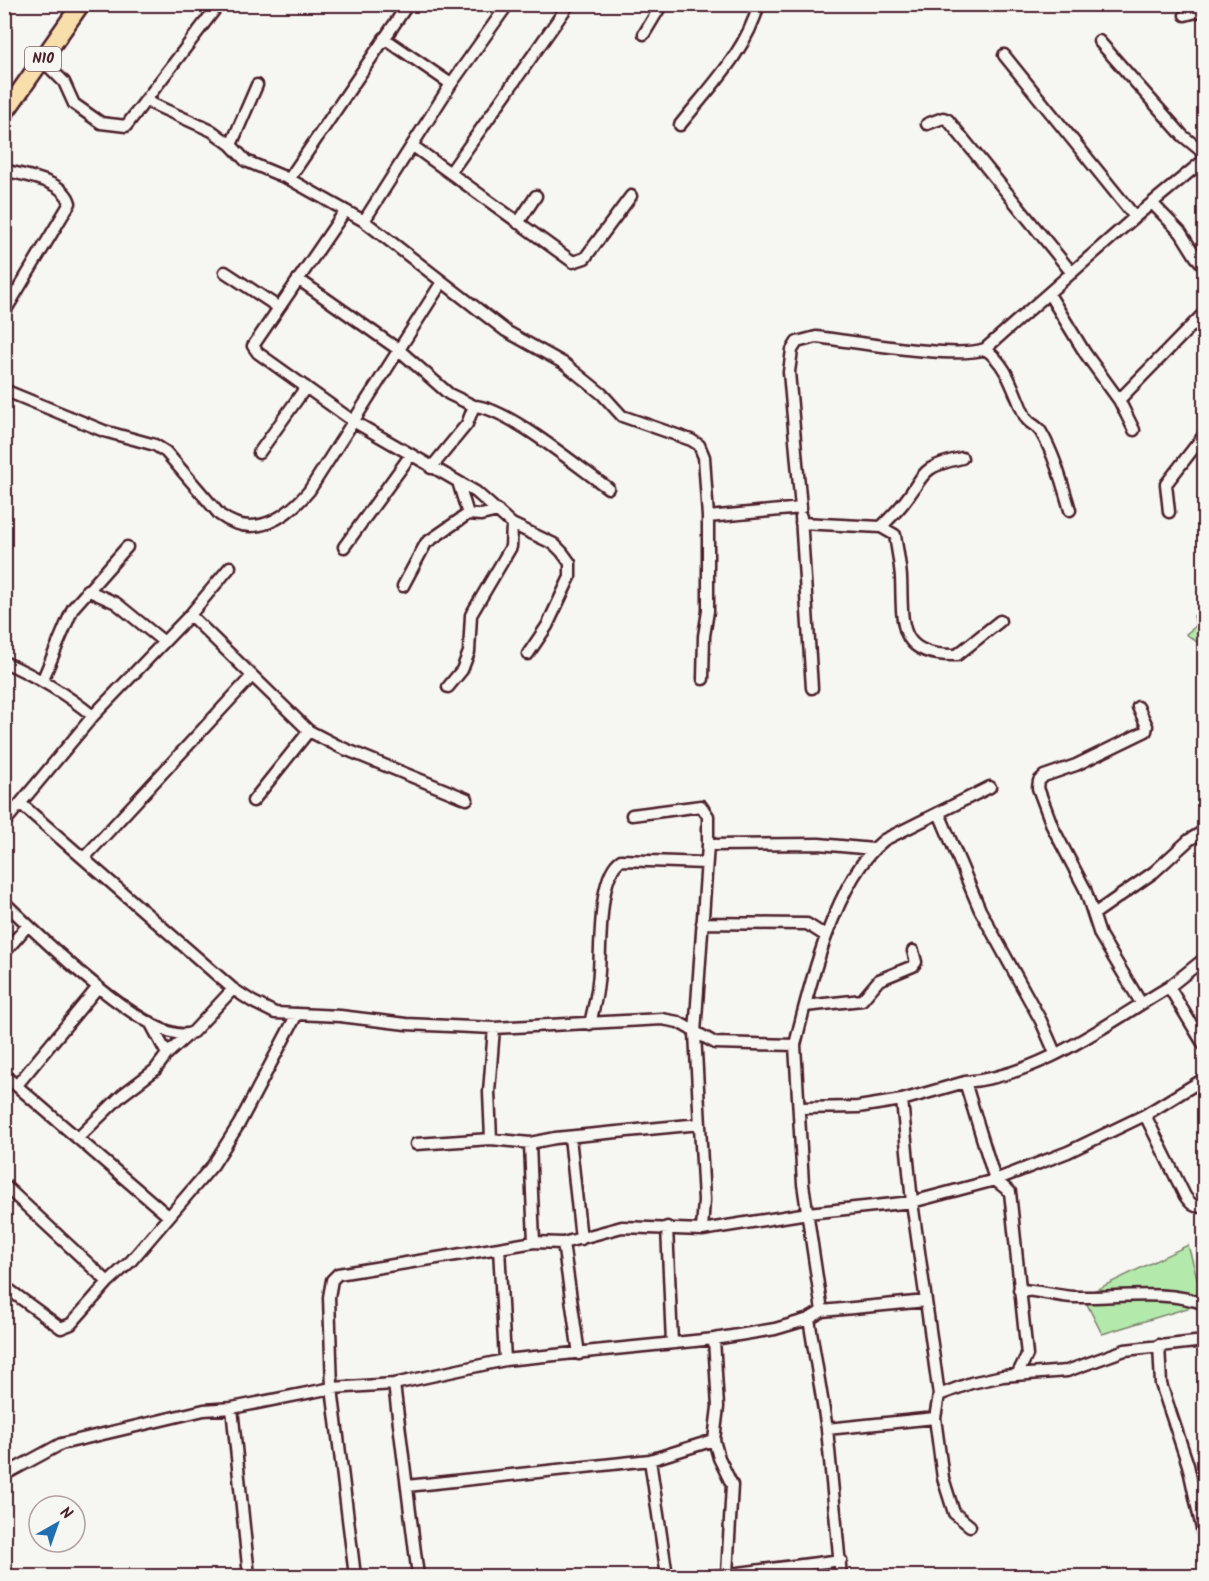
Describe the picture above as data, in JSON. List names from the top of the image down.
{
  "streets": {
    "highway": ["N10"]
  },
  "north": "top right"
}
